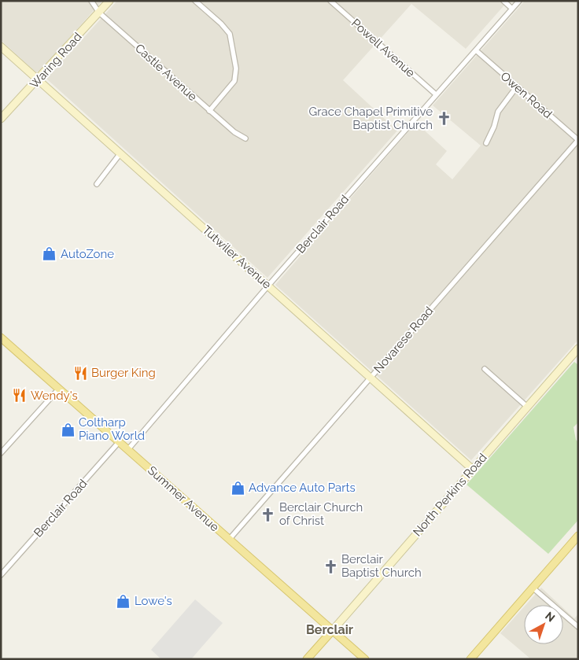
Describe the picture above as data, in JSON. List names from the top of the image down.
{
  "streets": {
    "main road": ["North Perkins Road", "Summer Avenue"],
    "street": [
      "Powell Avenue",
      "Waring Road",
      "Castle Avenue",
      "Owen Road",
      "Berclair Road",
      "Tutwiler Avenue",
      "Novarese Road"
    ]
  },
  "crossings": [
    ["Powell Avenue", "Berclair Road"],
    ["Waring Road", "Castle Avenue"],
    ["Waring Road", "Tutwiler Avenue"],
    ["Owen Road", "Berclair Road"],
    ["Owen Road", "Novarese Road"],
    ["Berclair Road", "Tutwiler Avenue"],
    ["Berclair Road", "Summer Avenue"],
    ["Tutwiler Avenue", "Novarese Road"],
    ["Tutwiler Avenue", "North Perkins Road"],
    ["Novarese Road", "Summer Avenue"],
    ["North Perkins Road", "Summer Avenue"]
  ],
  "districts": ["Berclair"],
  "places": {
    "church": ["Grace Chapel Primitive Baptist Church", "Berclair Church of Christ", "Berclair Baptist Church"],
    "shop": [
      "AutoZone",
      "Coltharp Piano World",
      "Advance Auto Parts",
      "Lowe's"
    ],
    "restaurant": ["Burger King", "Wendy's"]
  },
  "north": "top right"
}
